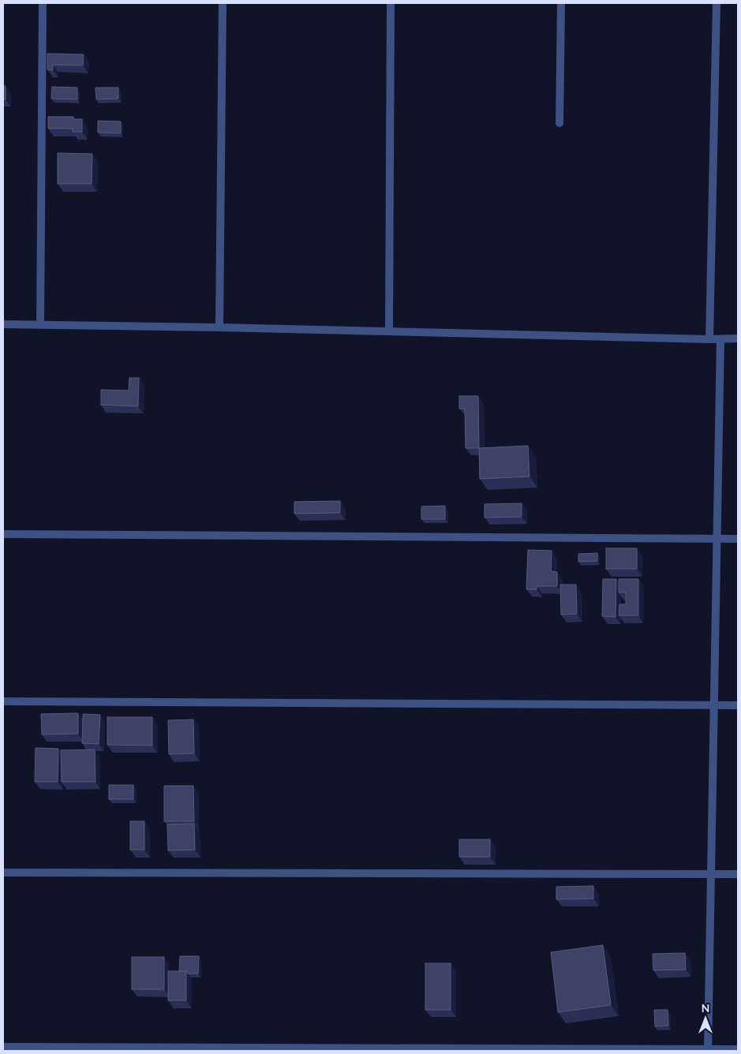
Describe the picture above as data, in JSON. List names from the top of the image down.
{
  "north": "top"
}
